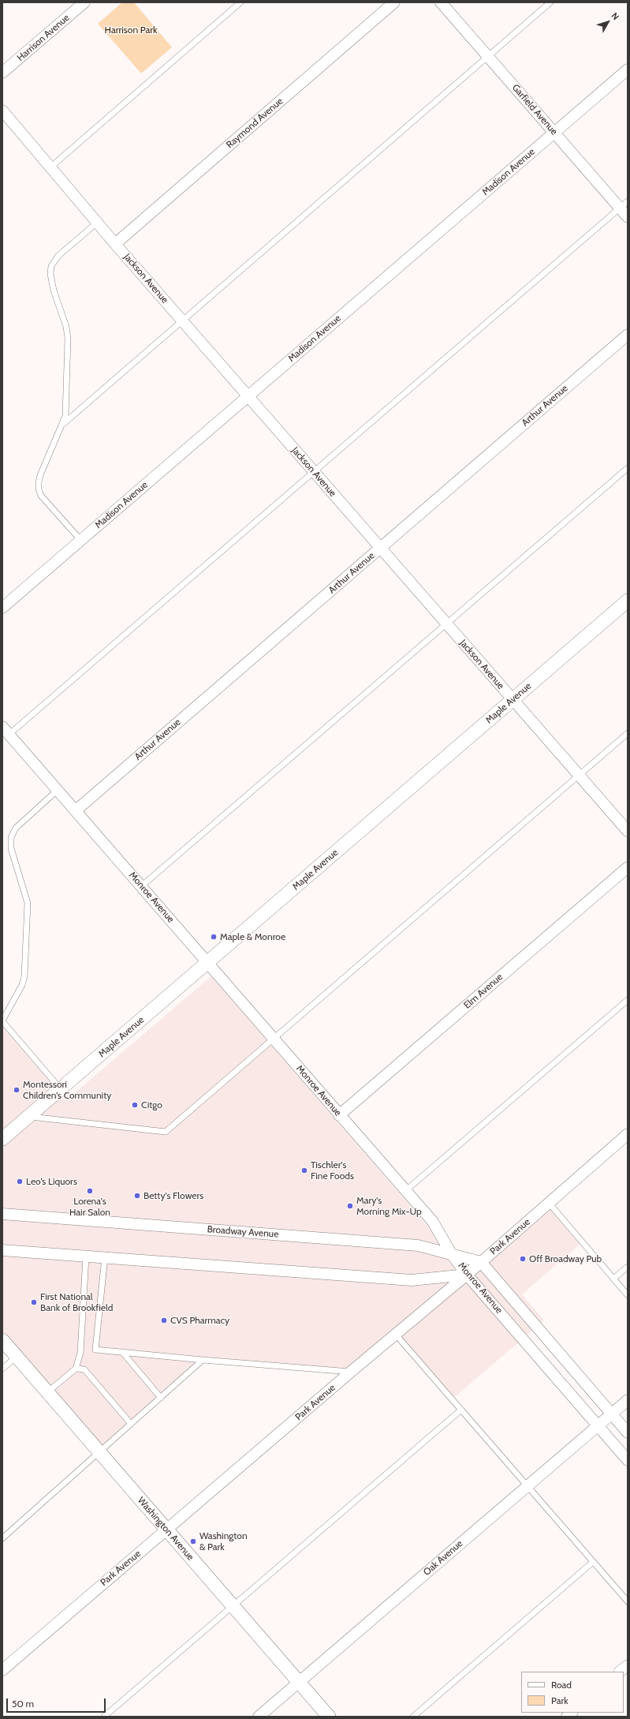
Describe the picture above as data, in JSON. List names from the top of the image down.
{
  "streets": {
    "street": [
      "Harrison Avenue",
      "Garfield Avenue",
      "Raymond Avenue",
      "Madison Avenue",
      "Jackson Avenue",
      "Arthur Avenue",
      "Maple Avenue",
      "Monroe Avenue",
      "Elm Avenue",
      "Broadway Avenue",
      "Park Avenue",
      "Washington Avenue",
      "Oak Avenue"
    ]
  },
  "crossings": [
    ["Garfield Avenue", "Madison Avenue"],
    ["Raymond Avenue", "Jackson Avenue"],
    ["Madison Avenue", "Jackson Avenue"],
    ["Jackson Avenue", "Arthur Avenue"],
    ["Jackson Avenue", "Maple Avenue"],
    ["Arthur Avenue", "Monroe Avenue"],
    ["Maple Avenue", "Monroe Avenue"],
    ["Monroe Avenue", "Elm Avenue"],
    ["Monroe Avenue", "Broadway Avenue"],
    ["Monroe Avenue", "Park Avenue"],
    ["Monroe Avenue", "Oak Avenue"],
    ["Broadway Avenue", "Park Avenue"],
    ["Park Avenue", "Washington Avenue"],
    ["Washington Avenue", "Oak Avenue"]
  ],
  "parks": ["Harrison Park"],
  "places": [
    "Maple & Monroe",
    "Montessori Children's Community",
    "Citgo",
    "Tischler's Fine Foods",
    "Leo's Liquors",
    "Lorena's Hair Salon",
    "Betty's Flowers",
    "Mary's Morning Mix-Up",
    "Off Broadway Pub",
    "First National Bank of Brookfield",
    "CVS Pharmacy",
    "Washington & Park"
  ],
  "legend": ["Road", "Park"],
  "scale_bar": "50 m",
  "north": "top right"
}
